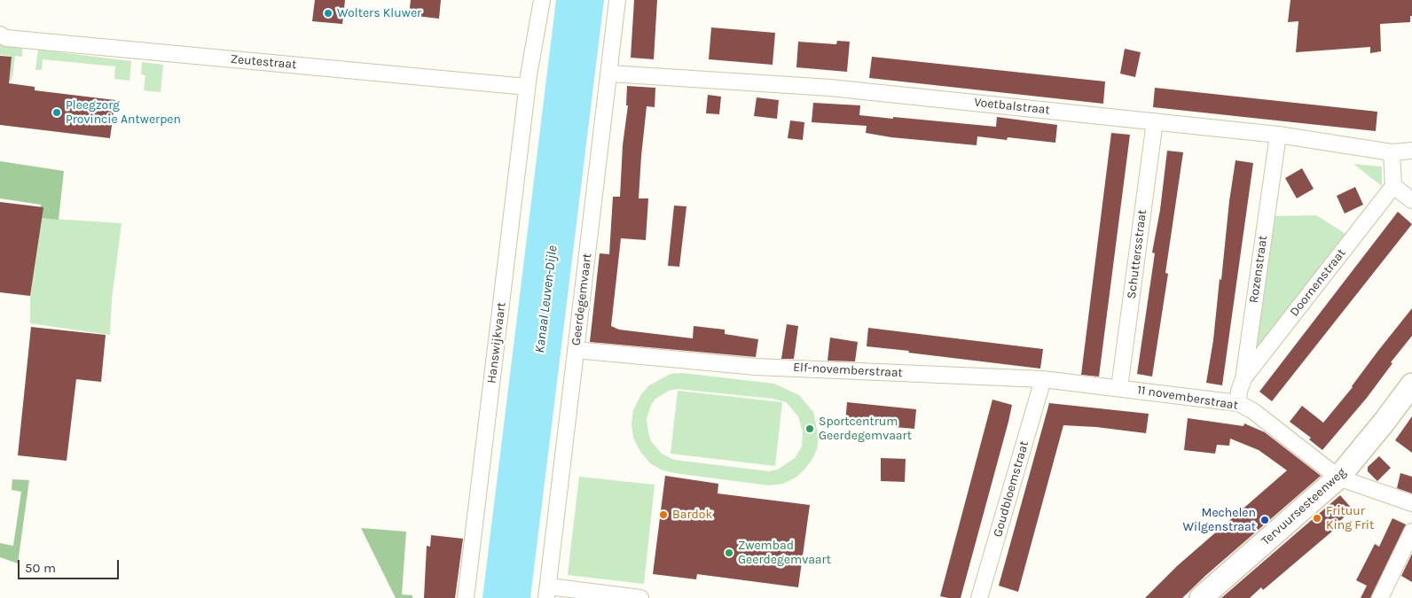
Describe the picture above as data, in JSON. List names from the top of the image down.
{
  "streets": {
    "street": [
      "Zeutestraat",
      "Voetbalstraat",
      "Schuttersstraat",
      "Rozenstraat",
      "Doornenstraat",
      "Geerdegemvaart",
      "Hanswijkvaart",
      "Elf-novemberstraat",
      "11 novemberstraat",
      "Goudbloemstraat",
      "Tervuursesteenweg"
    ]
  },
  "crossings": [
    ["Zeutestraat", "Hanswijkvaart"],
    ["Voetbalstraat", "Schuttersstraat"],
    ["Voetbalstraat", "Rozenstraat"],
    ["Voetbalstraat", "Geerdegemvaart"],
    ["Schuttersstraat", "Elf-novemberstraat"],
    ["Schuttersstraat", "11 novemberstraat"],
    ["Rozenstraat", "Doornenstraat"],
    ["Rozenstraat", "11 novemberstraat"],
    ["Geerdegemvaart", "Elf-novemberstraat"],
    ["Elf-novemberstraat", "11 novemberstraat"],
    ["Elf-novemberstraat", "Goudbloemstraat"],
    ["11 novemberstraat", "Tervuursesteenweg"]
  ],
  "water": ["Kanaal Leuven-Dijle"],
  "places": [
    "Wolters Kluwer",
    "Pleegzorg Provincie Antwerpen",
    "Sportcentrum Geerdegemvaart",
    "Bardok",
    "Frituur King Frit",
    "Mechelen Wilgenstraat",
    "Zwembad Geerdegemvaart"
  ],
  "scale_bar": "50 m"
}
